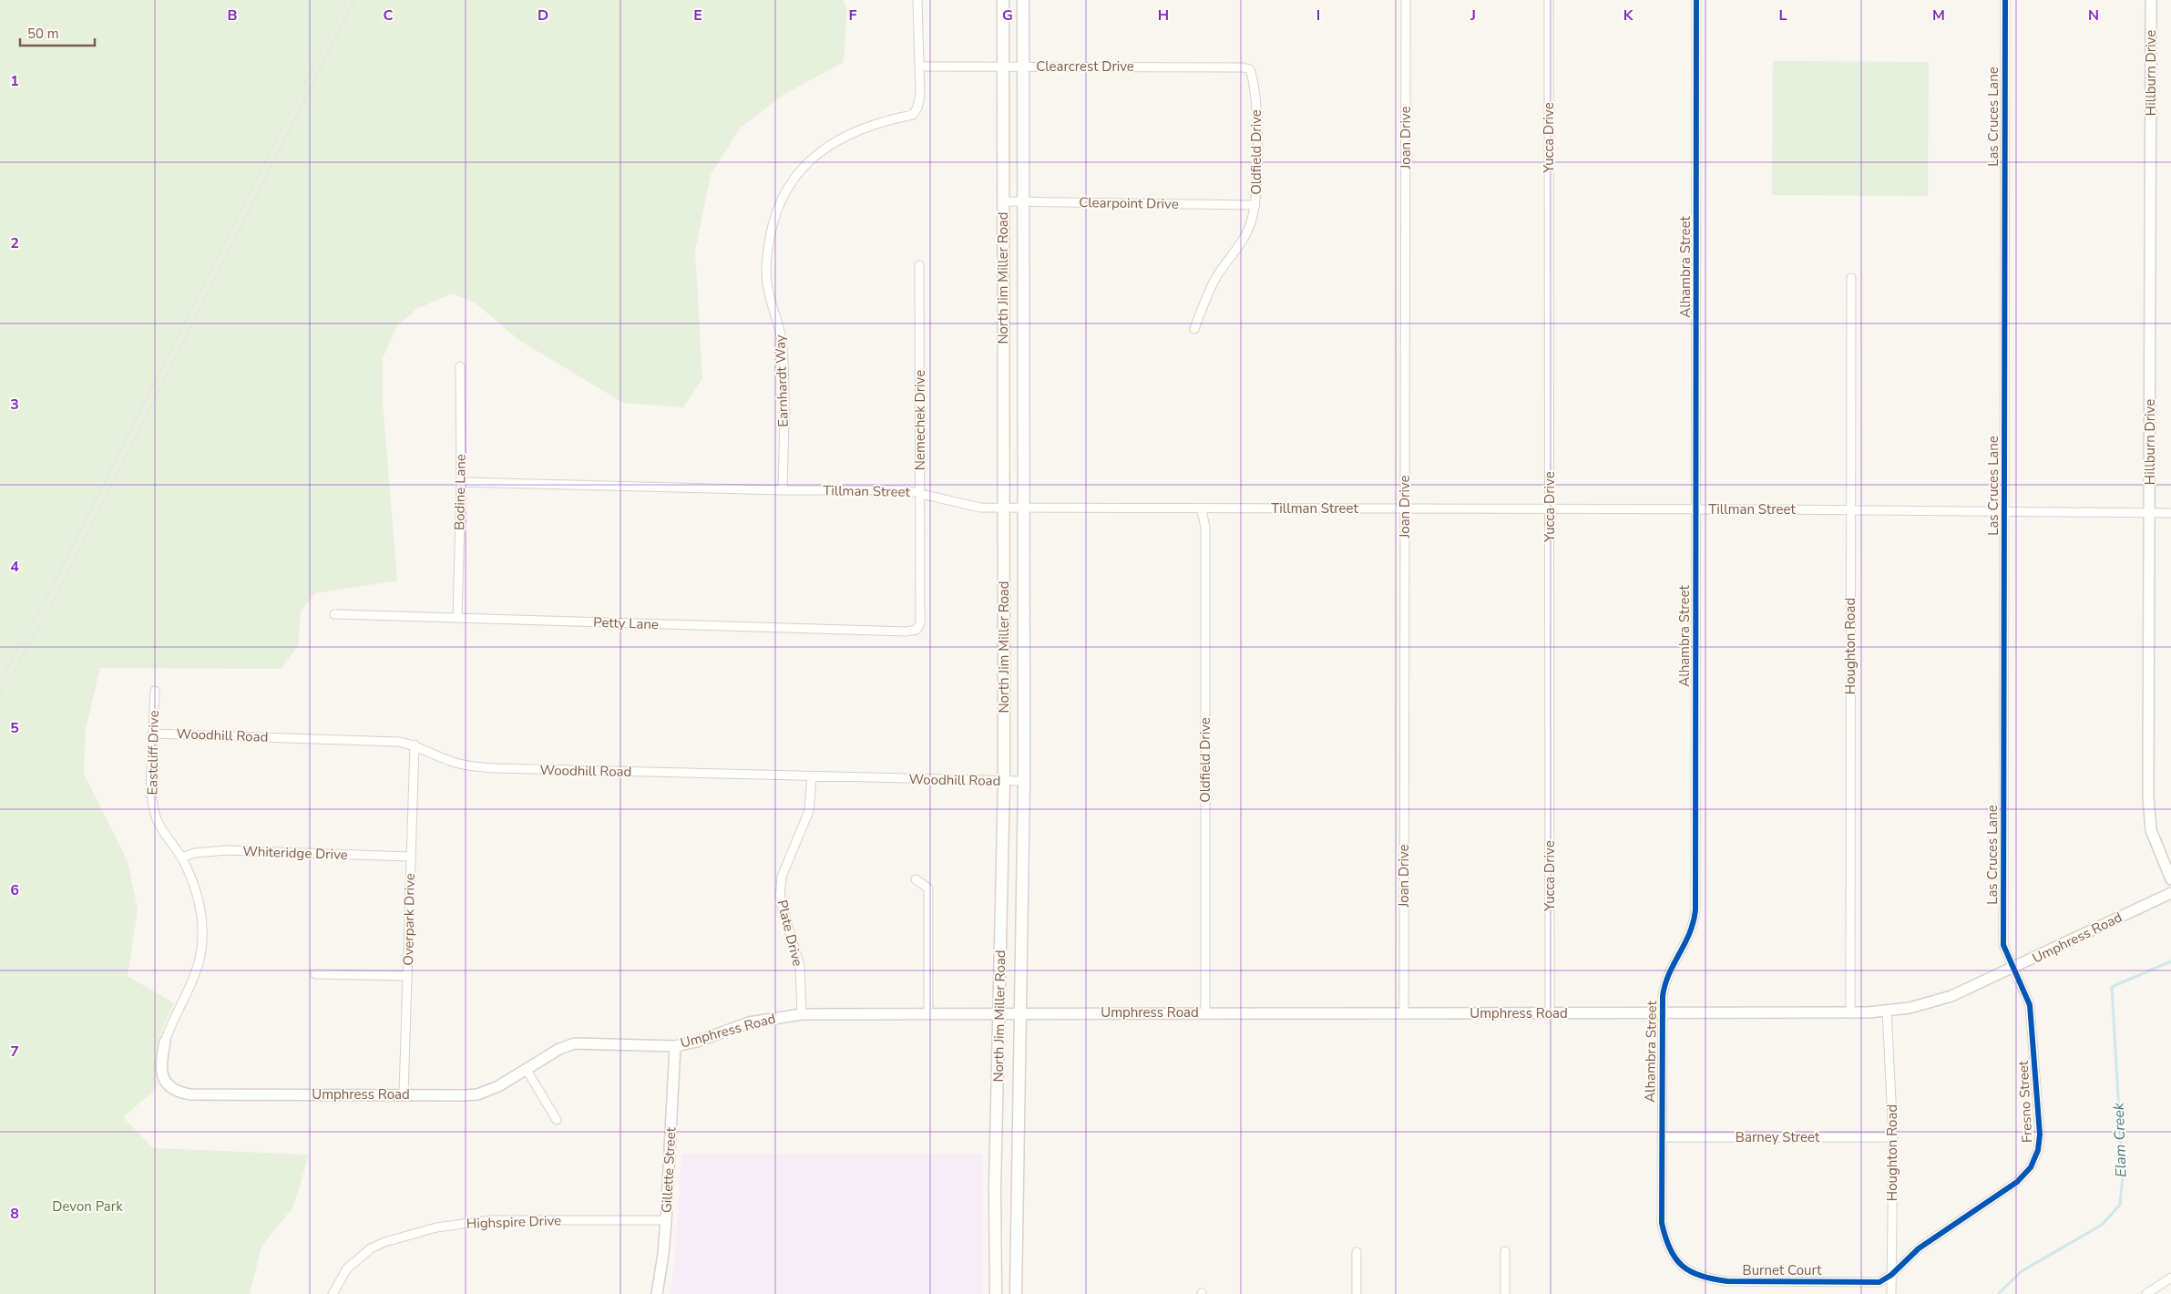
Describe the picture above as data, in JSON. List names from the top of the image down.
{
  "streets": {
    "main road": ["North Jim Miller Road"],
    "street": [
      "Clearcrest Drive",
      "Hillburn Drive",
      "Las Cruces Lane",
      "Joan Drive",
      "Yucca Drive",
      "Oldfield Drive",
      "Clearpoint Drive",
      "Alhambra Street",
      "Earnhardt Way",
      "Nemechek Drive",
      "Tillman Street",
      "Bodine Lane",
      "Petty Lane",
      "Houghton Road",
      "Woodhill Road",
      "Eastcliff Drive",
      "Whiteridge Drive",
      "Overpark Drive",
      "Plate Drive",
      "Umphress Road",
      "Fresno Street",
      "Barney Street",
      "Gillette Street",
      "Highspire Drive",
      "Burnet Court"
    ]
  },
  "crossings": [
    ["Clearcrest Drive", "Oldfield Drive"],
    ["Clearcrest Drive", "North Jim Miller Road"],
    ["Clearcrest Drive", "Earnhardt Way"],
    ["Hillburn Drive", "Tillman Street"],
    ["Las Cruces Lane", "Tillman Street"],
    ["Las Cruces Lane", "Umphress Road"],
    ["Las Cruces Lane", "Fresno Street"],
    ["Joan Drive", "Tillman Street"],
    ["Joan Drive", "Umphress Road"],
    ["Yucca Drive", "Tillman Street"],
    ["Yucca Drive", "Umphress Road"],
    ["Oldfield Drive", "Clearpoint Drive"],
    ["Oldfield Drive", "Tillman Street"],
    ["Oldfield Drive", "Umphress Road"],
    ["Clearpoint Drive", "North Jim Miller Road"],
    ["Alhambra Street", "Tillman Street"],
    ["Alhambra Street", "Umphress Road"],
    ["Alhambra Street", "Barney Street"],
    ["Alhambra Street", "Burnet Court"],
    ["North Jim Miller Road", "Tillman Street"],
    ["North Jim Miller Road", "Woodhill Road"],
    ["North Jim Miller Road", "Umphress Road"],
    ["Earnhardt Way", "Tillman Street"],
    ["Nemechek Drive", "Tillman Street"],
    ["Nemechek Drive", "Petty Lane"],
    ["Tillman Street", "Bodine Lane"],
    ["Tillman Street", "Houghton Road"],
    ["Bodine Lane", "Petty Lane"],
    ["Houghton Road", "Umphress Road"],
    ["Houghton Road", "Fresno Street"],
    ["Houghton Road", "Barney Street"],
    ["Houghton Road", "Burnet Court"],
    ["Woodhill Road", "Eastcliff Drive"],
    ["Woodhill Road", "Overpark Drive"],
    ["Woodhill Road", "Plate Drive"],
    ["Eastcliff Drive", "Whiteridge Drive"],
    ["Eastcliff Drive", "Umphress Road"],
    ["Whiteridge Drive", "Overpark Drive"],
    ["Overpark Drive", "Umphress Road"],
    ["Plate Drive", "Umphress Road"],
    ["Umphress Road", "Fresno Street"],
    ["Umphress Road", "Gillette Street"],
    ["Fresno Street", "Burnet Court"],
    ["Gillette Street", "Highspire Drive"]
  ],
  "water": ["Elam Creek"],
  "parks": ["Devon Park"],
  "scale_bar": "50 m",
  "grid": {
    "columns": [
      "B",
      "C",
      "D",
      "E",
      "F",
      "G",
      "H",
      "I",
      "J",
      "K",
      "L",
      "M",
      "N"
    ],
    "rows": [
      "1",
      "2",
      "3",
      "4",
      "5",
      "6",
      "7",
      "8"
    ]
  }
}
